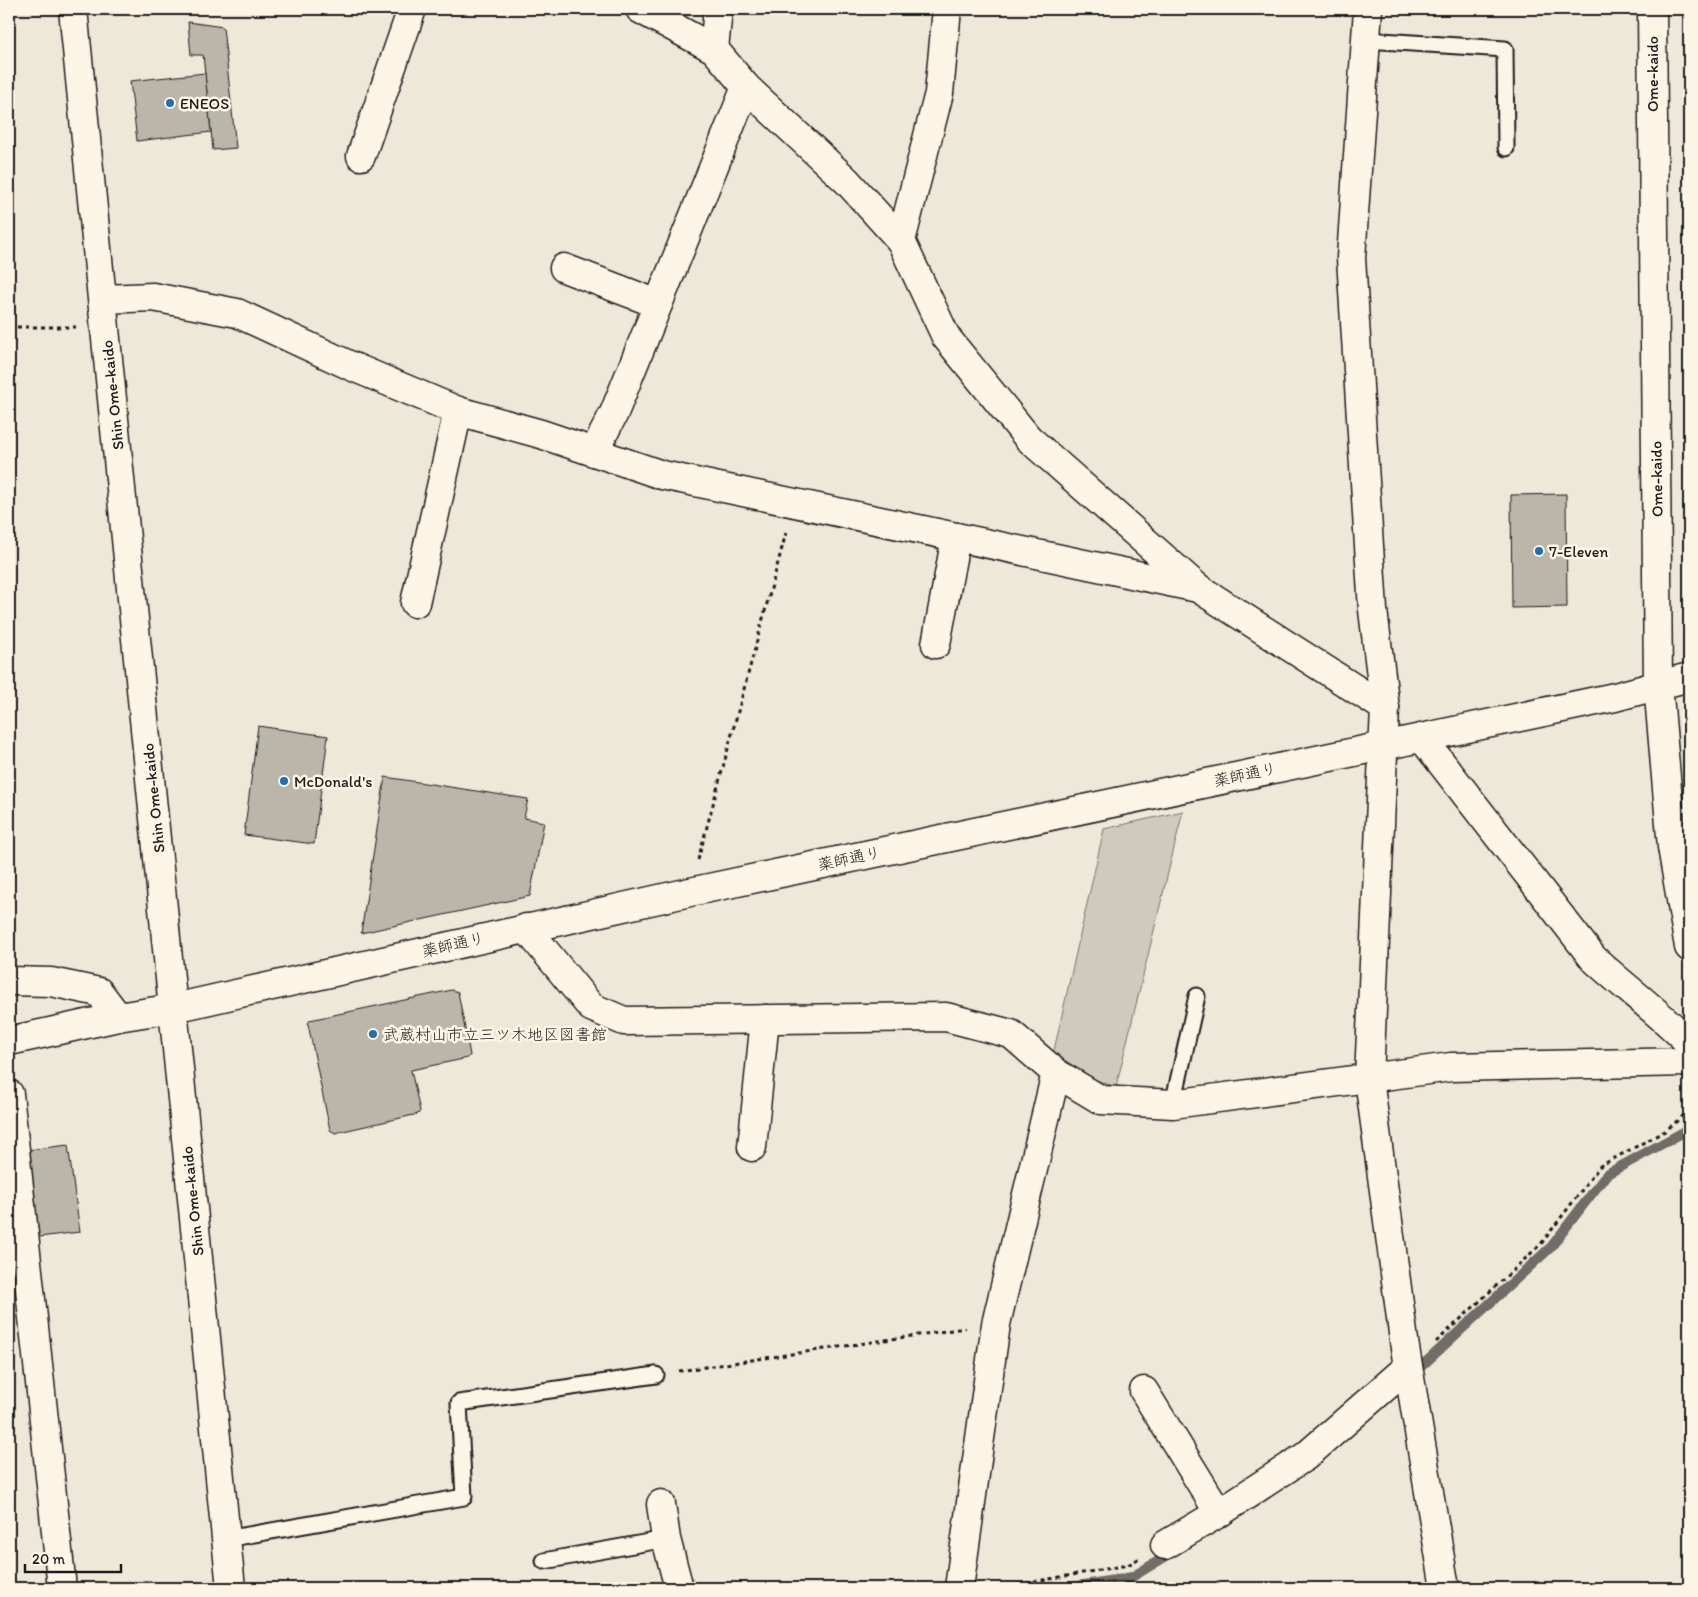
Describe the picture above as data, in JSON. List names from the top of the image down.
{
  "streets": {
    "street": ["Ome-kaido", "Shin Ome-kaido", "薬師通り"]
  },
  "crossings": [
    ["Ome-kaido", "薬師通り"],
    ["Shin Ome-kaido", "薬師通り"]
  ],
  "places": [
    "ENEOS",
    "7-Eleven",
    "McDonald's",
    "武蔵村山市立三ツ木地区図書館"
  ],
  "scale_bar": "20 m"
}
